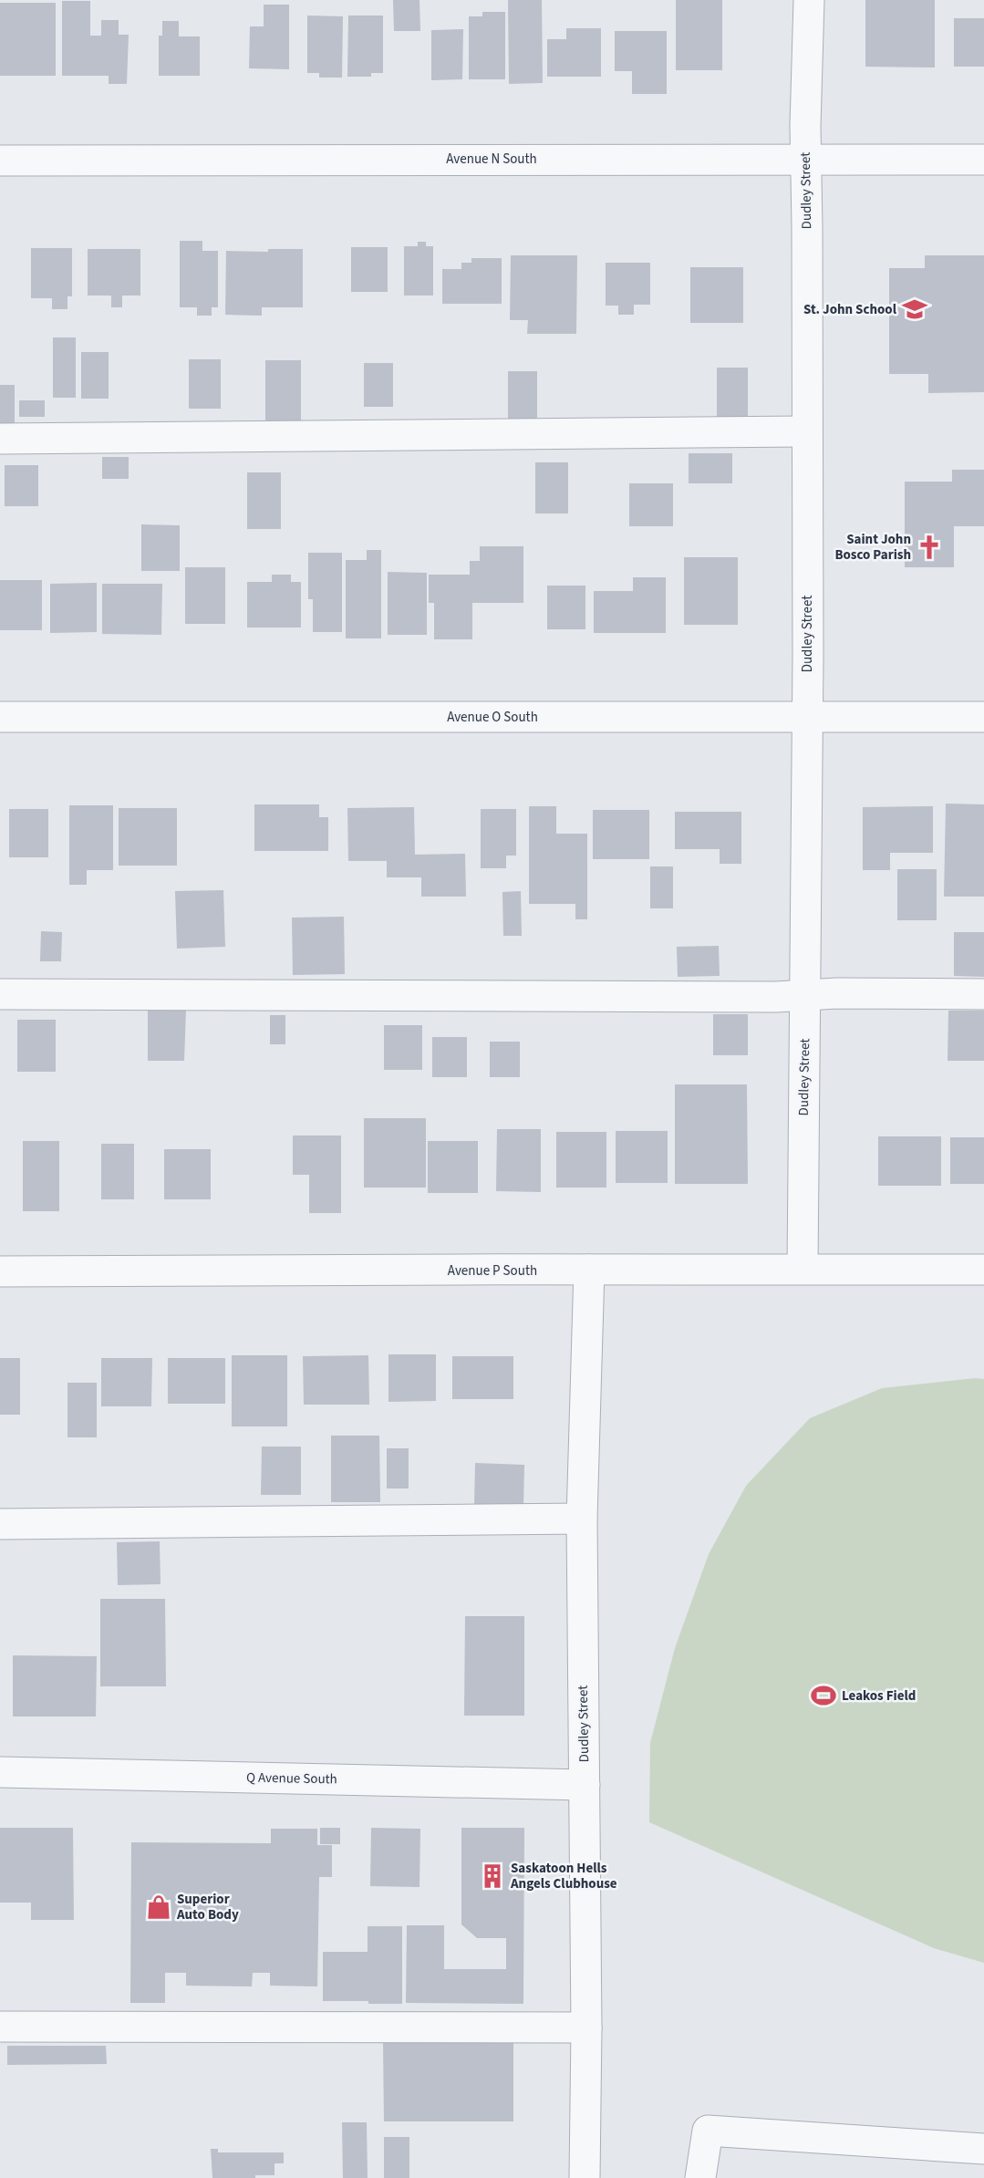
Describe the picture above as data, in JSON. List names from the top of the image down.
{
  "streets": {
    "street": [
      "Avenue N South",
      "Dudley Street",
      "Avenue O South",
      "Avenue P South",
      "Q Avenue South"
    ]
  },
  "crossings": [
    ["Avenue N South", "Dudley Street"],
    ["Dudley Street", "Avenue O South"],
    ["Dudley Street", "Avenue P South"],
    ["Dudley Street", "Q Avenue South"]
  ],
  "places": {
    "school or university": ["St. John School"],
    "church": ["Saint John Bosco Parish"],
    "sports": ["Leakos Field"],
    "building": ["Saskatoon Hells Angels Clubhouse"],
    "shop": ["Superior Auto Body"]
  }
}
